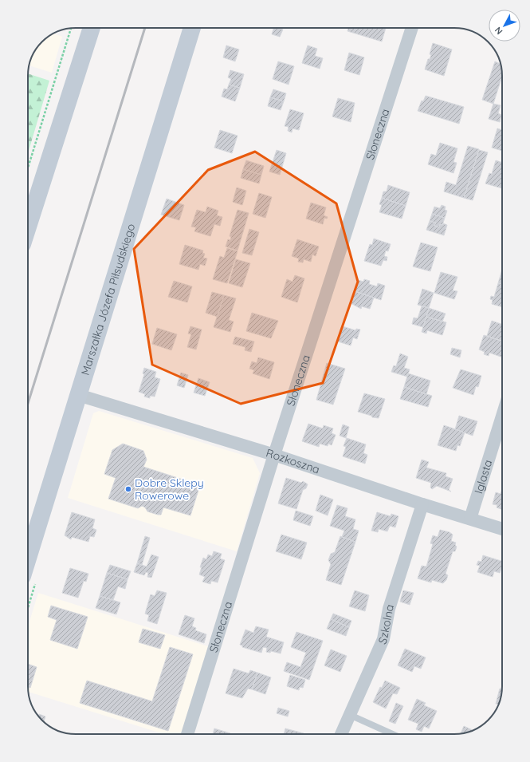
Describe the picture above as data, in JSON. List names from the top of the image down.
{
  "streets": {
    "main road": ["Marszałka Józefa Piłsudskiego"],
    "street": [
      "Słoneczna",
      "Rozkoszna",
      "Iglasta",
      "Szkolna"
    ]
  },
  "crossings": [
    ["Słoneczna", "Rozkoszna"],
    ["Marszałka Józefa Piłsudskiego", "Rozkoszna"],
    ["Rozkoszna", "Iglasta"],
    ["Rozkoszna", "Szkolna"]
  ],
  "places": ["Dobre Sklepy Rowerowe"],
  "north": "bottom left"
}
